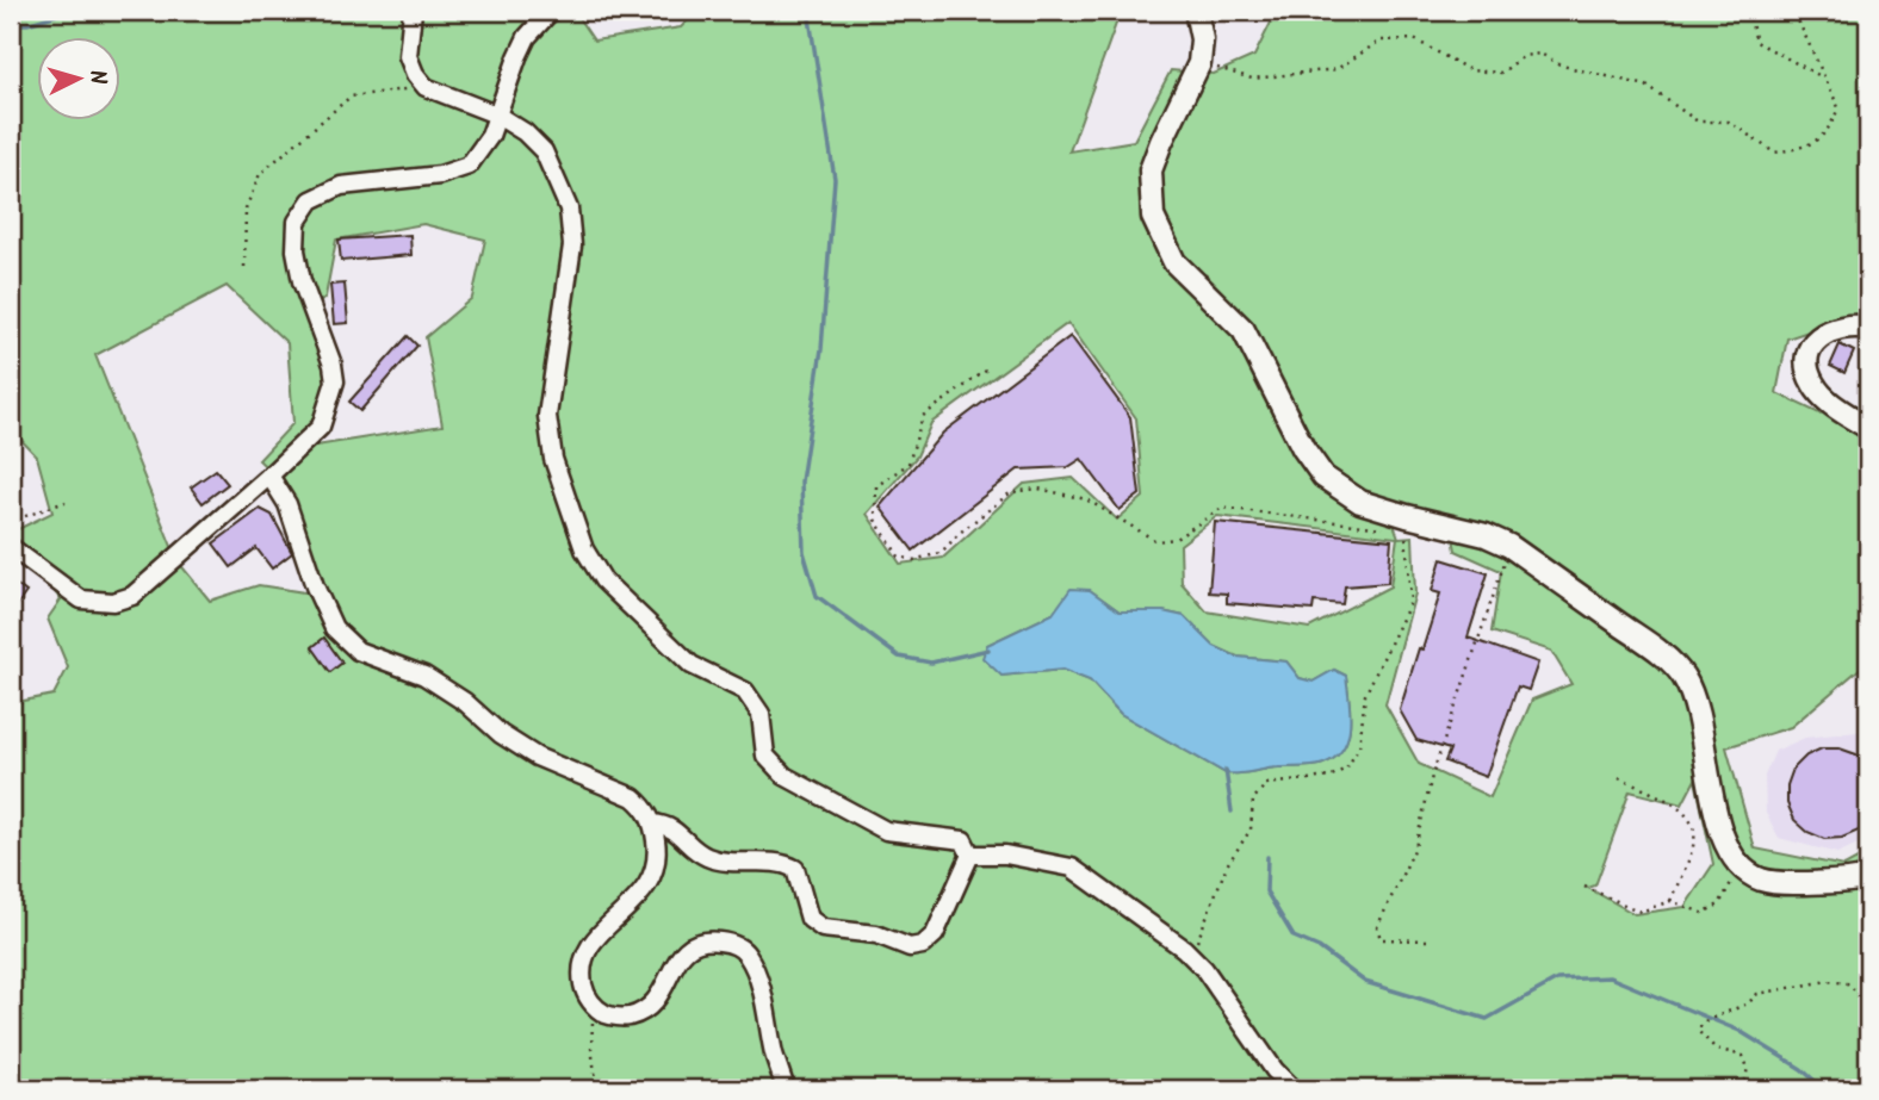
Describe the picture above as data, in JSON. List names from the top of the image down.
{
  "north": "right"
}
